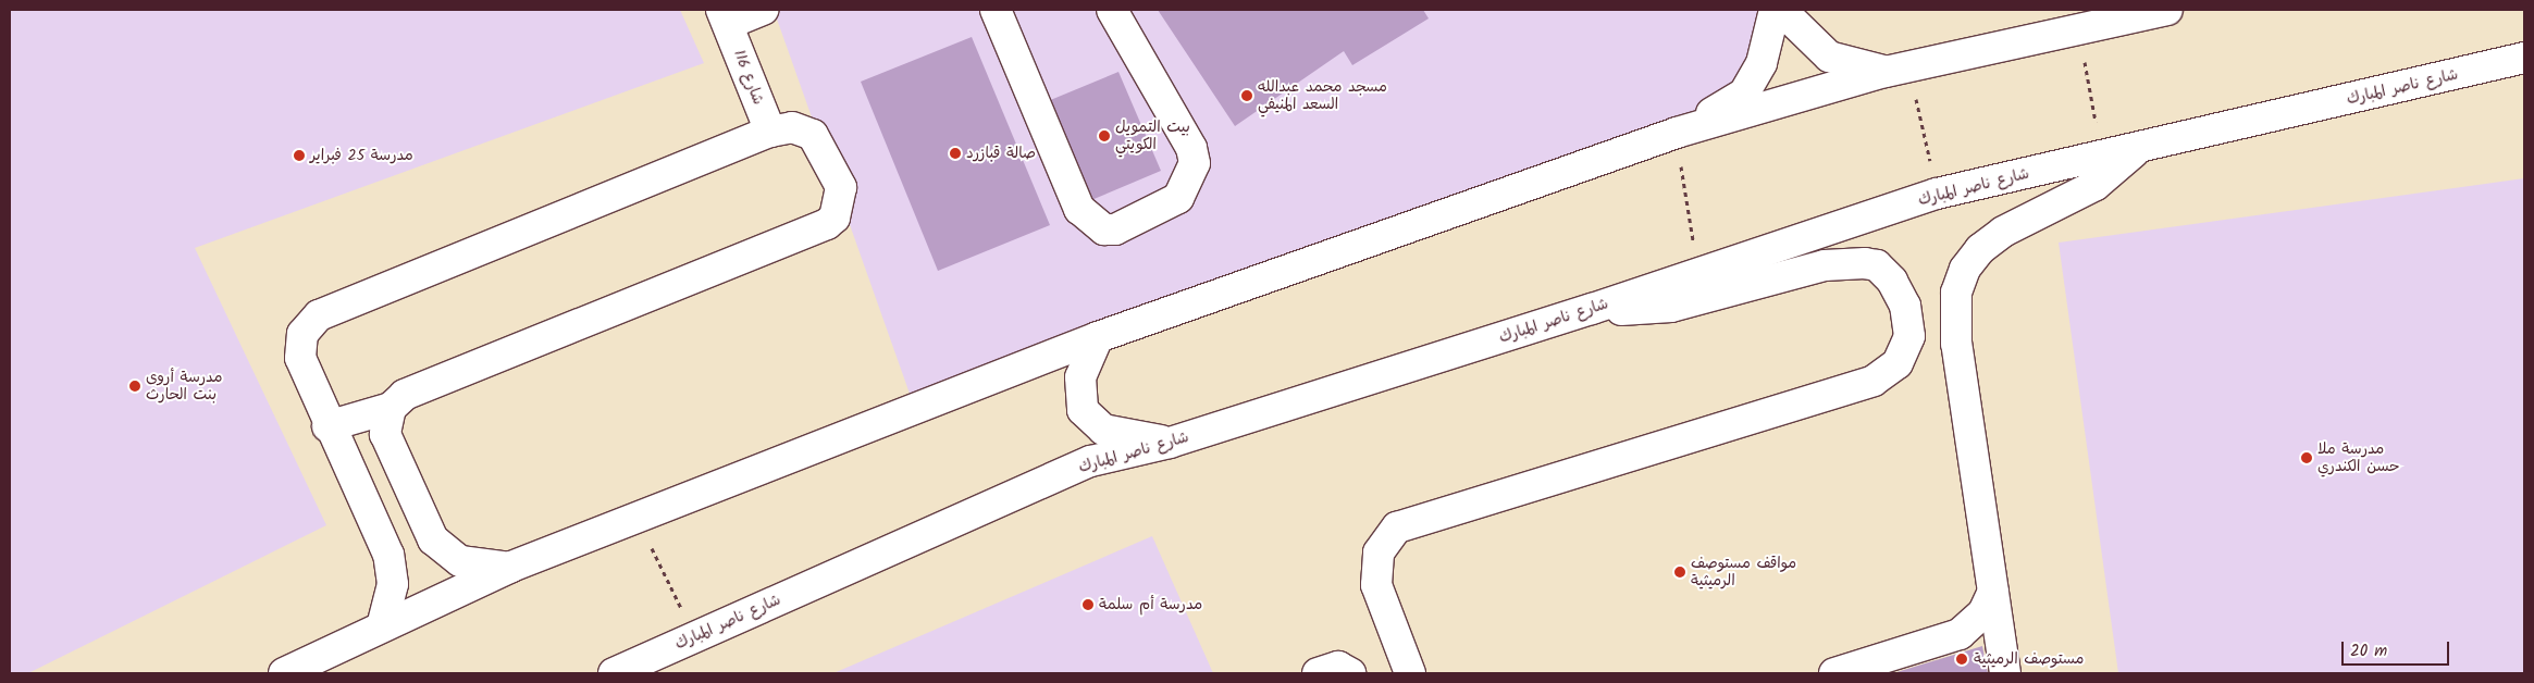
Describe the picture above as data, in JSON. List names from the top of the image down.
{
  "streets": {
    "street": ["شارع 116", "شارع ناصر المبارك"]
  },
  "places": [
    "مسجد محمد عبدالله السعد المنيفي",
    "بيت التمويل الكويتي",
    "صالة قبازرد",
    "مدرسة 25 فبراير",
    "مدرسة أروى بنت الحارث",
    "مدرسة ملا حسن الكندري",
    "مواقف مستوصف الرميثية",
    "مدرسة أم سلمة",
    "مستوصف الرميثية"
  ],
  "scale_bar": "20 m"
}
